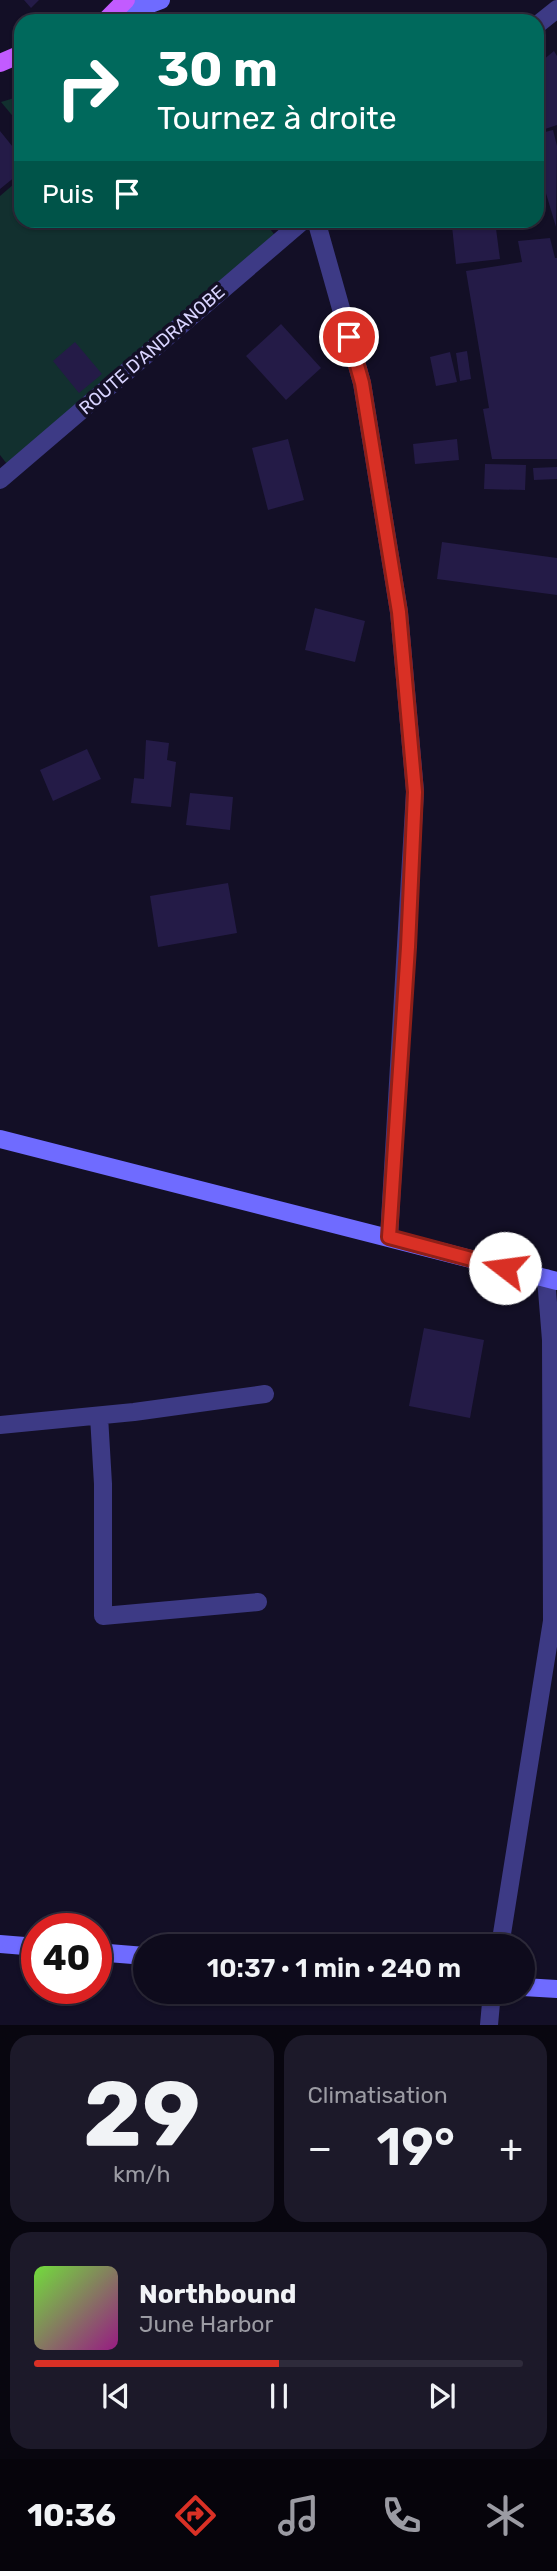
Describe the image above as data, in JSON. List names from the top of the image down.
{
  "streets": {
    "street": ["ROUTE D'ANDRANOBE"]
  },
  "page": {
    "turn": ["30 m", "Tournez à droite"],
    "then": "Puis",
    "limit": "40",
    "trip": "10:37 · 1 min · 240 m",
    "tile": [
      ["29", "km/h"],
      "Climatisation"
    ],
    "heat": ["−", "19°", "+"],
    "song": ["Northbound", "June Harbor"],
    "tabs": "10:36"
  }
}
